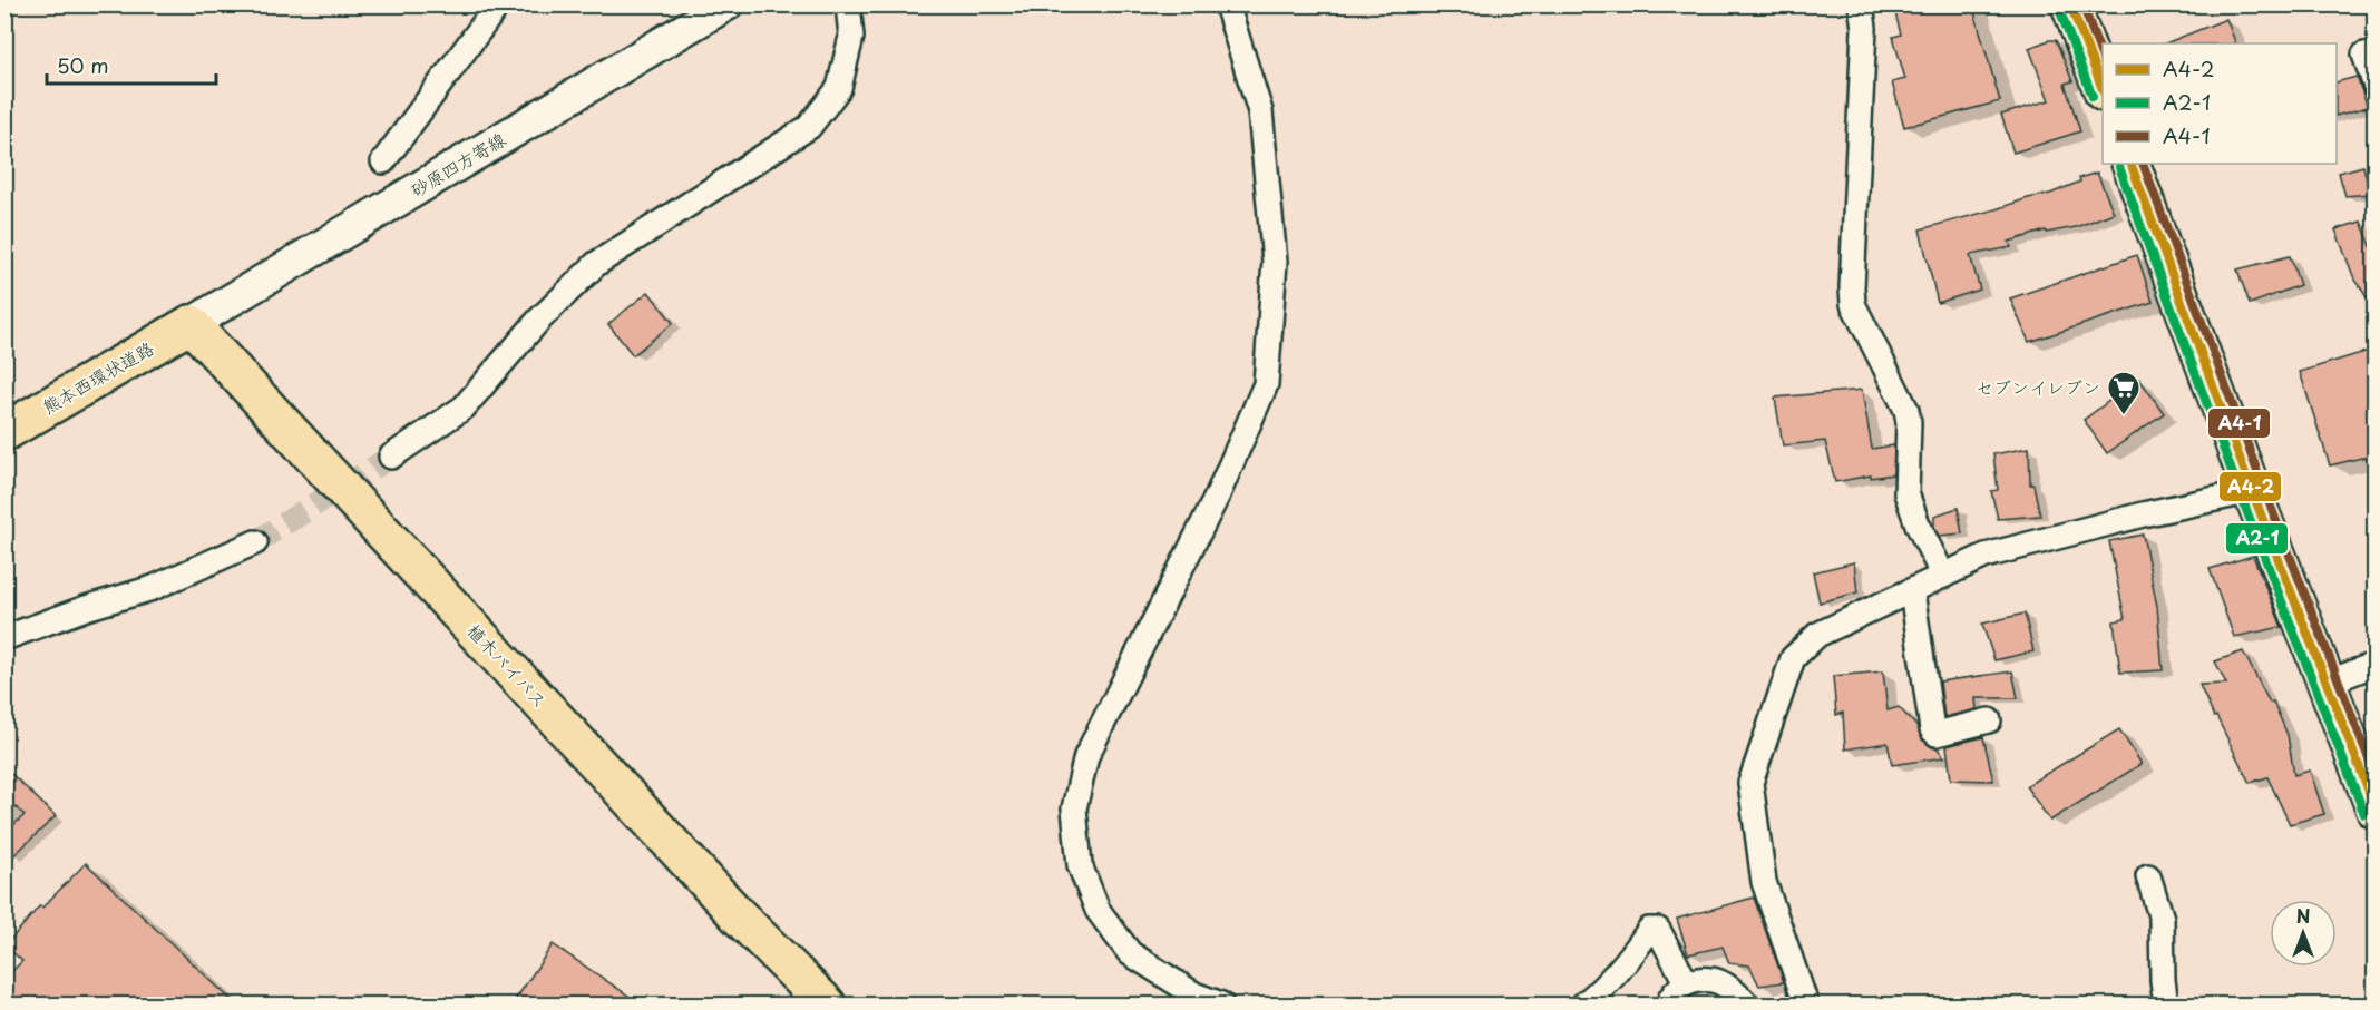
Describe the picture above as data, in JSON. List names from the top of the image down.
{
  "streets": {
    "highway": ["熊本西環状道路", "植木バイパス"],
    "main road": ["砂原四方寄線"]
  },
  "crossings": [
    ["砂原四方寄線", "熊本西環状道路"],
    ["砂原四方寄線", "植木バイパス"],
    ["熊本西環状道路", "植木バイパス"]
  ],
  "places": {
    "supermarket": ["セブンイレブン"]
  },
  "lines": ["transit line A4-2", "transit line A4-1", "transit line A2-1"],
  "legend": ["A4-2", "A2-1", "A4-1"],
  "scale_bar": "50 m",
  "north": "top"
}
